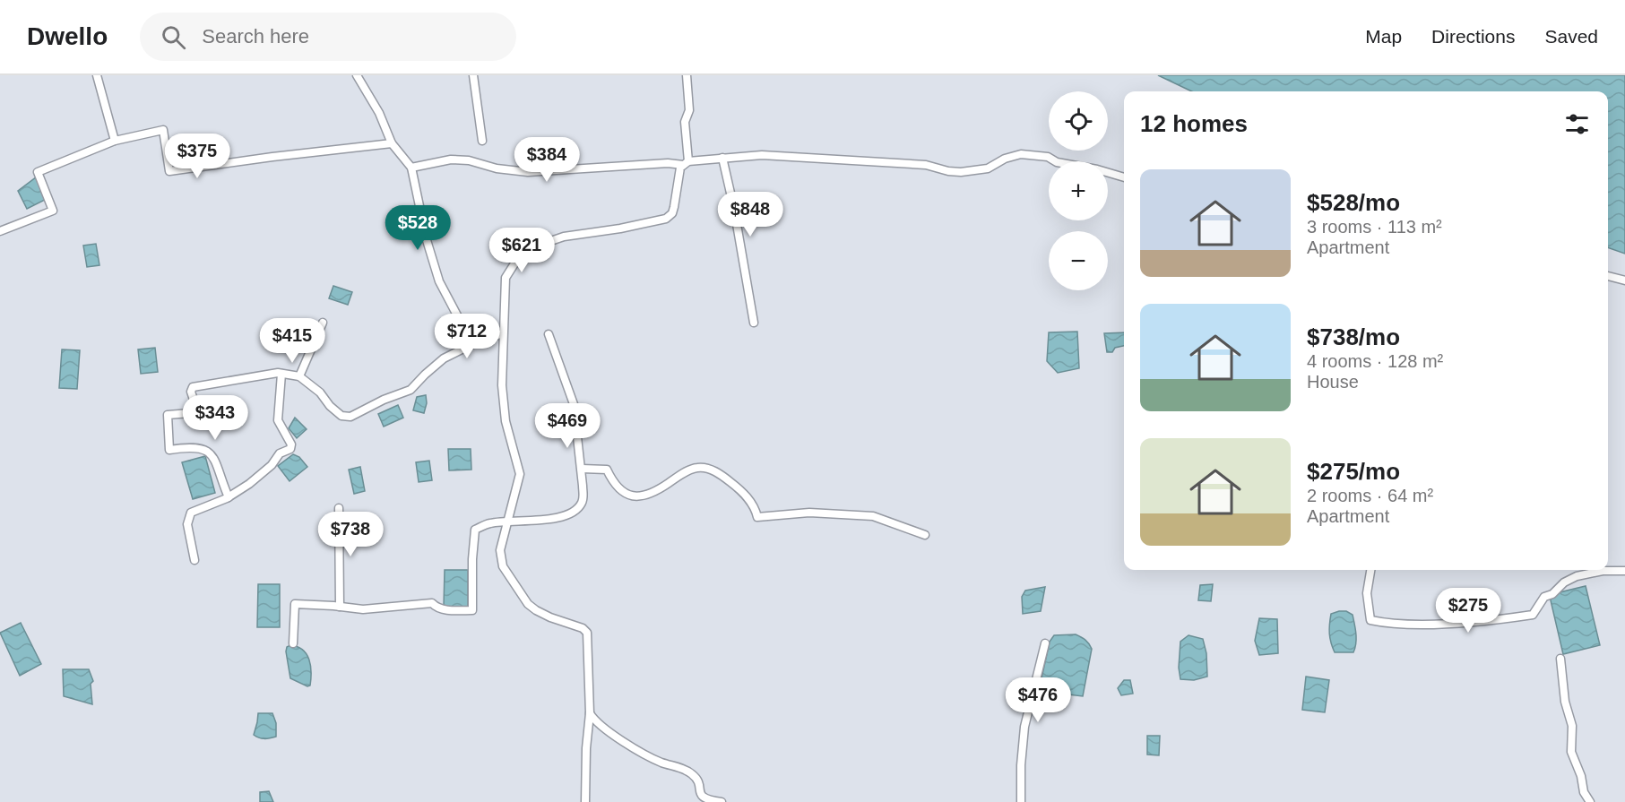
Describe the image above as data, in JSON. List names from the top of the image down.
{
  "page": {
    "header": "Dwello",
    "search": "Search here",
    "nav": ["Map", "Directions", "Saved"],
    "map_buttons": ["+", "−"],
    "heading": "12 homes",
    "price": [
      "$375",
      "$384",
      "$848",
      "$528",
      "$621",
      "$712",
      "$415",
      "$343",
      "$469",
      "$738",
      "$275",
      "$476"
    ],
    "list": [
      {
        "name": "$528/mo",
        "note": "3 rooms · 113 m² · Apartment"
      },
      {
        "name": "$738/mo",
        "note": "4 rooms · 128 m² · House"
      },
      {
        "name": "$275/mo",
        "note": "2 rooms · 64 m² · Apartment"
      }
    ]
  }
}
